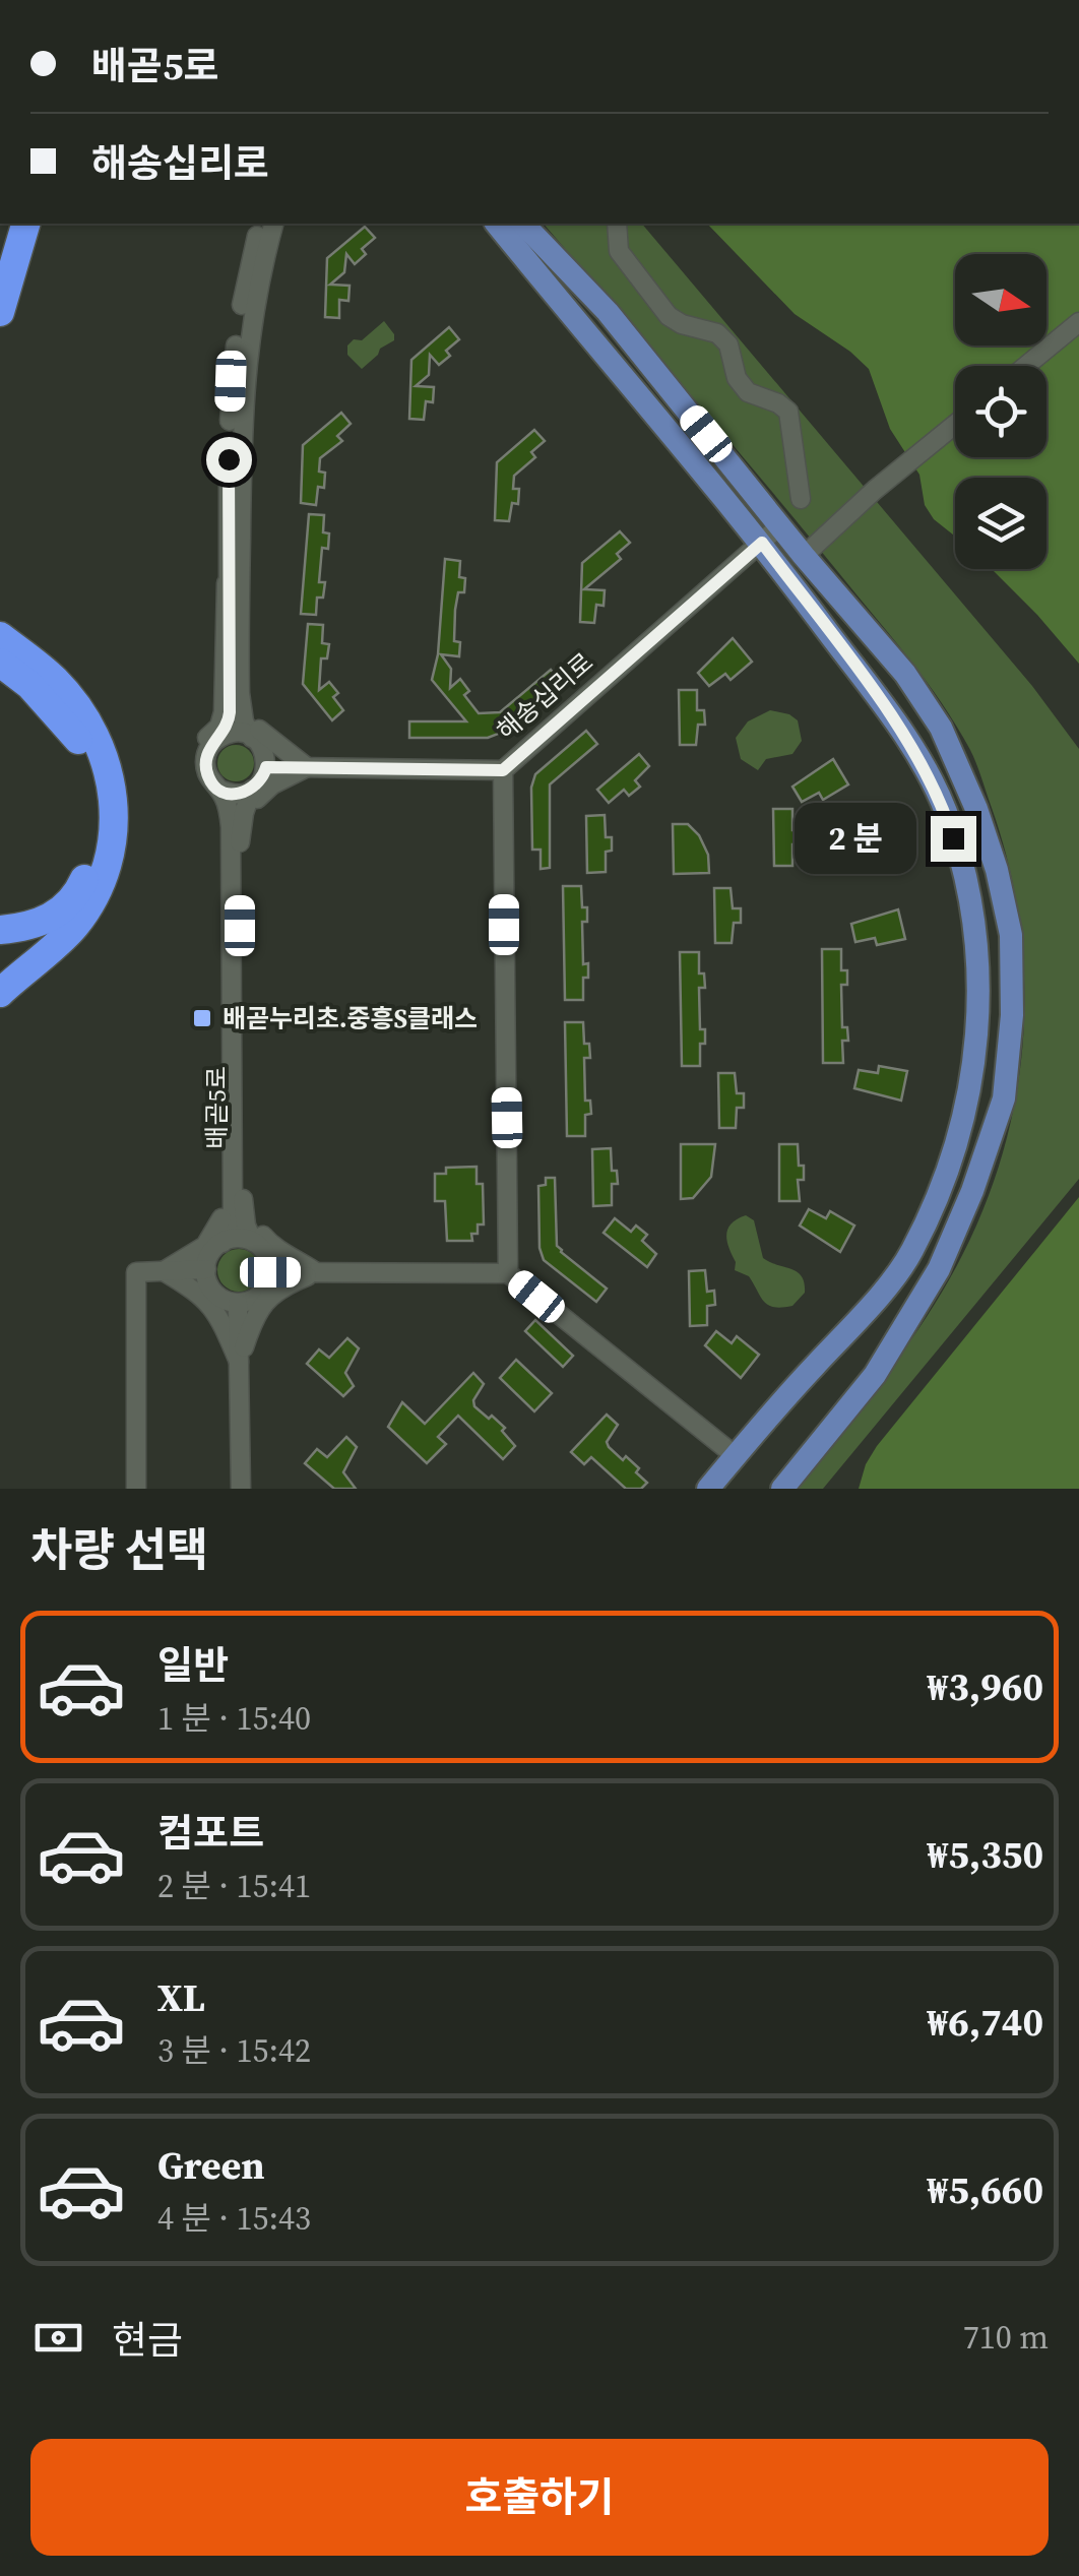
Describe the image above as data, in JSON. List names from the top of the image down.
{
  "streets": {
    "street": ["해송십리로", "배곧5로"]
  },
  "places": {
    "transit": ["배곧누리초.중흥S클래스"]
  },
  "north": "right",
  "page": {
    "banner": ["배곧5로", "해송십리로"],
    "bubble": "2 분",
    "heading": "차량 선택",
    "list": [
      {
        "name": "일반",
        "note": "1 분 · 15:40",
        "value": "₩3,960"
      },
      {
        "name": "컴포트",
        "note": "2 분 · 15:41",
        "value": "₩5,350"
      },
      {
        "name": "XL",
        "note": "3 분 · 15:42",
        "value": "₩6,740"
      },
      {
        "name": "Green",
        "note": "4 분 · 15:43",
        "value": "₩5,660"
      }
    ],
    "pay": ["현금", "710 m"],
    "buttons": "호출하기"
  }
}
